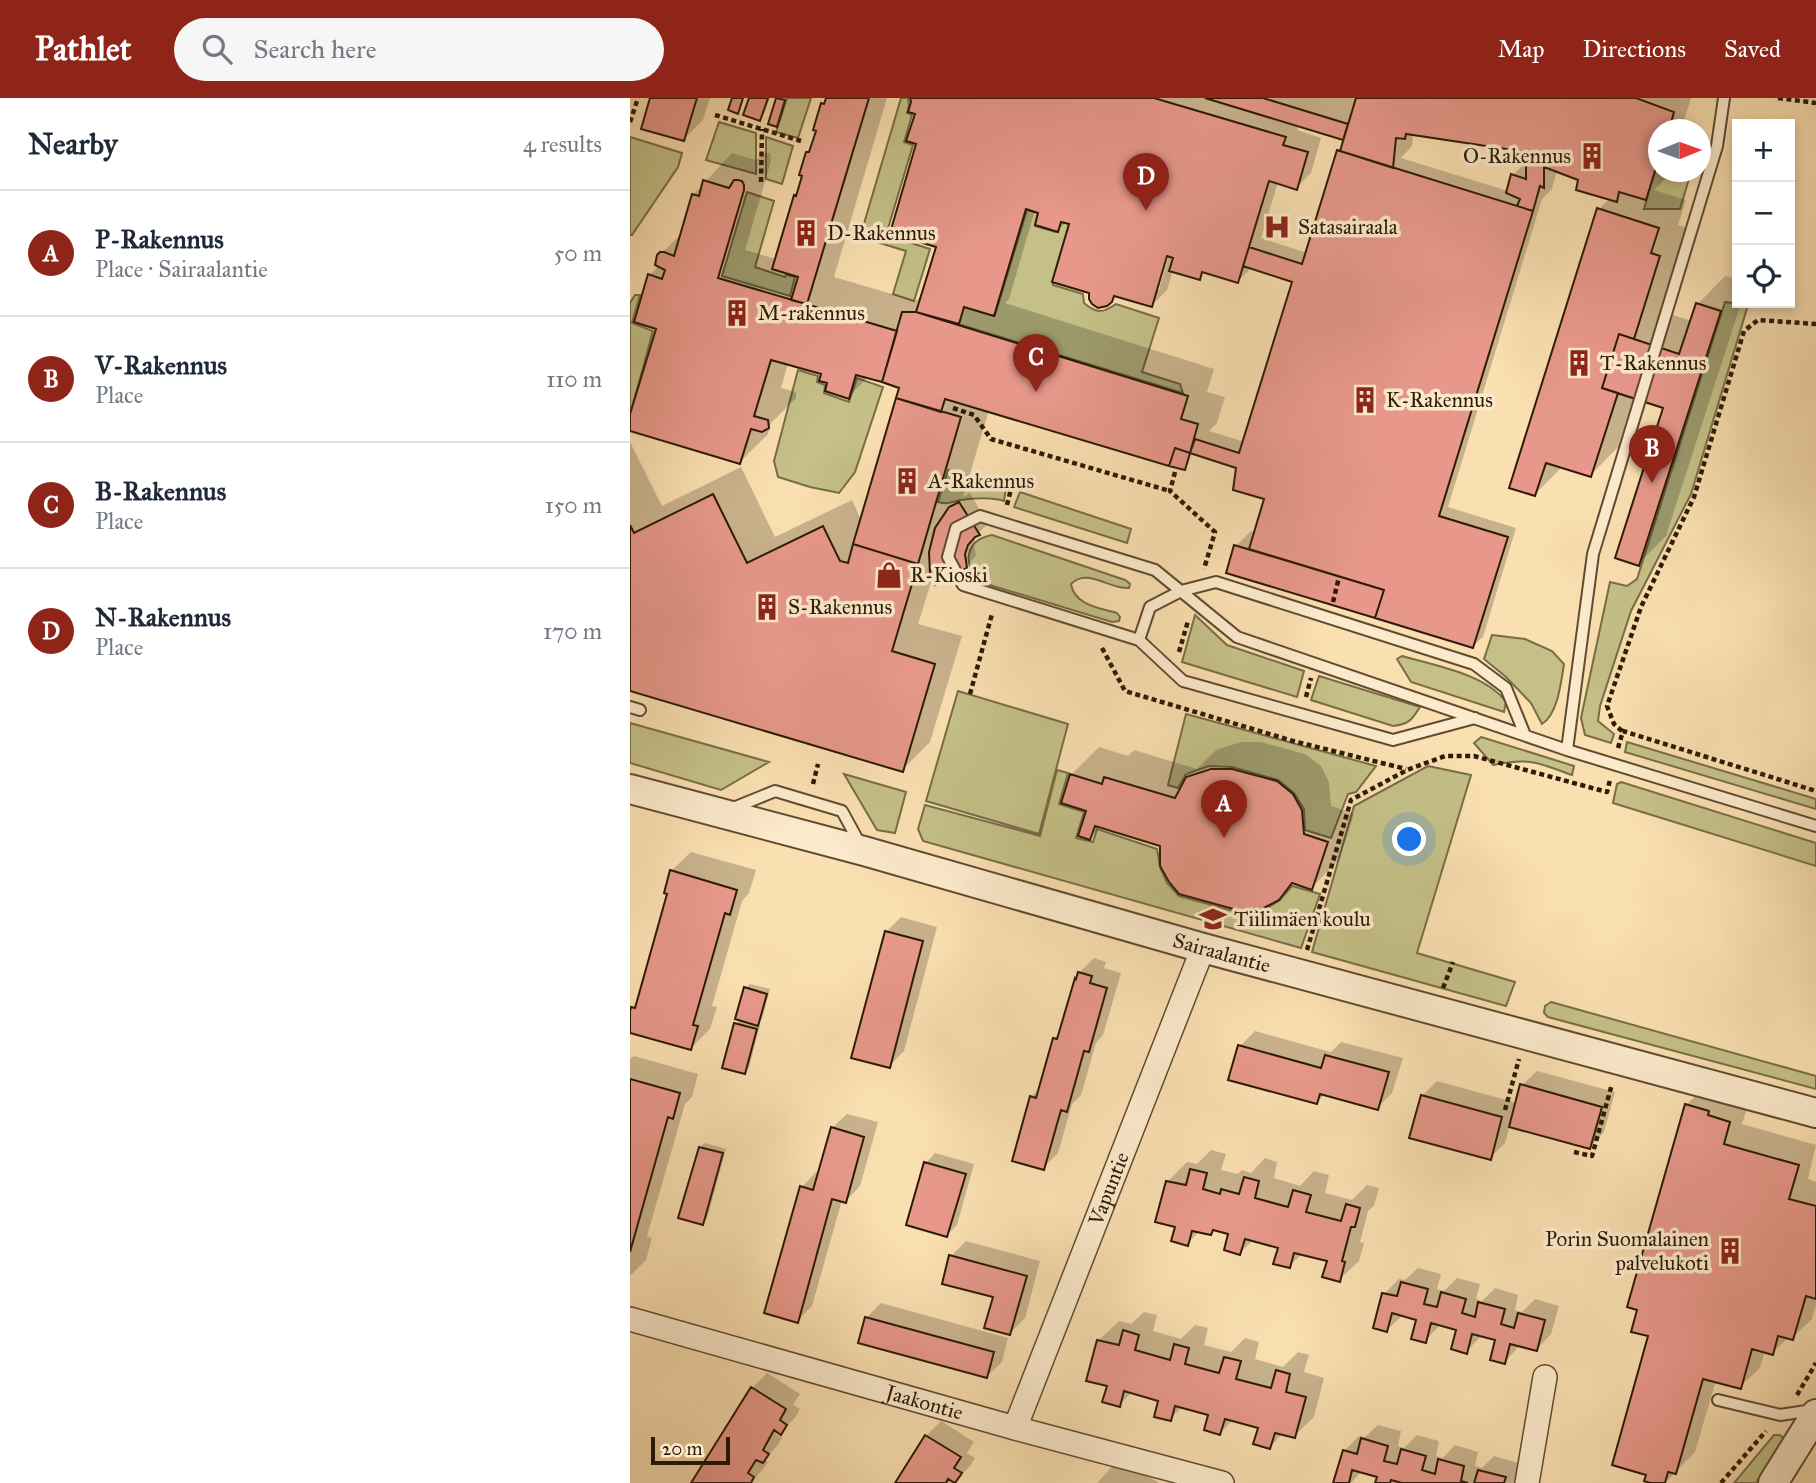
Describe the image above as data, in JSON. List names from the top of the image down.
{
  "streets": {
    "street": ["Sairaalantie", "Vapuntie", "Jaakontie"]
  },
  "crossings": [
    ["Sairaalantie", "Vapuntie"],
    ["Vapuntie", "Jaakontie"]
  ],
  "places": {
    "building": [
      "O-Rakennus",
      "D-Rakennus",
      "M-rakennus",
      "T-Rakennus",
      "K-Rakennus",
      "A-Rakennus",
      "S-Rakennus",
      "Porin Suomalainen palvelukoti"
    ],
    "hospital": ["Satasairaala"],
    "shop": ["R-Kioski"],
    "school or university": ["Tiilimäen koulu"]
  },
  "scale_bar": "20 m",
  "north": "right",
  "page": {
    "header": "Pathlet",
    "search": "Search here",
    "nav": ["Map", "Directions", "Saved"],
    "heading": ["Nearby", "4 results"],
    "map_buttons": ["+", "−"],
    "pins": [
      "D",
      "C",
      "B",
      "A"
    ],
    "list": [
      {
        "mark": "A",
        "name": "P-Rakennus",
        "note": "Place · Sairaalantie",
        "value": "50 m"
      },
      {
        "mark": "B",
        "name": "V-Rakennus",
        "note": "Place",
        "value": "110 m"
      },
      {
        "mark": "C",
        "name": "B-Rakennus",
        "note": "Place",
        "value": "150 m"
      },
      {
        "mark": "D",
        "name": "N-Rakennus",
        "note": "Place",
        "value": "170 m"
      }
    ],
    "scale": "20 m"
  }
}
